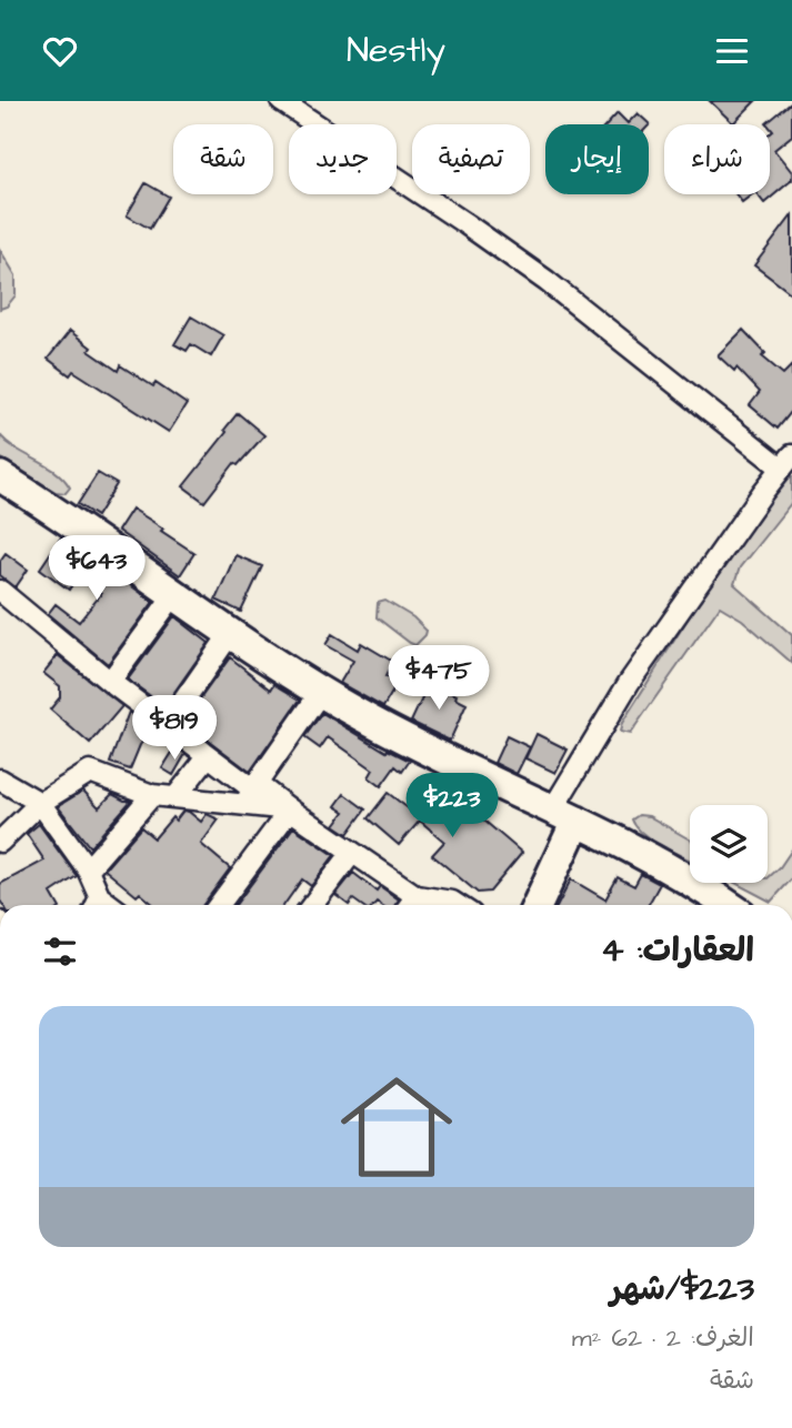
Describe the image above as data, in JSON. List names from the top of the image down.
{
  "page": {
    "header": "Nestly",
    "chip": [
      "شراء",
      "إيجار",
      "تصفية",
      "جديد",
      "شقة"
    ],
    "price": [
      "$643",
      "$475",
      "$819",
      "$223"
    ],
    "heading": "العقارات: 4",
    "list": [
      {
        "name": "$223/شهر",
        "note": "الغرف: 2 · 62 m² · شقة"
      }
    ]
  }
}
